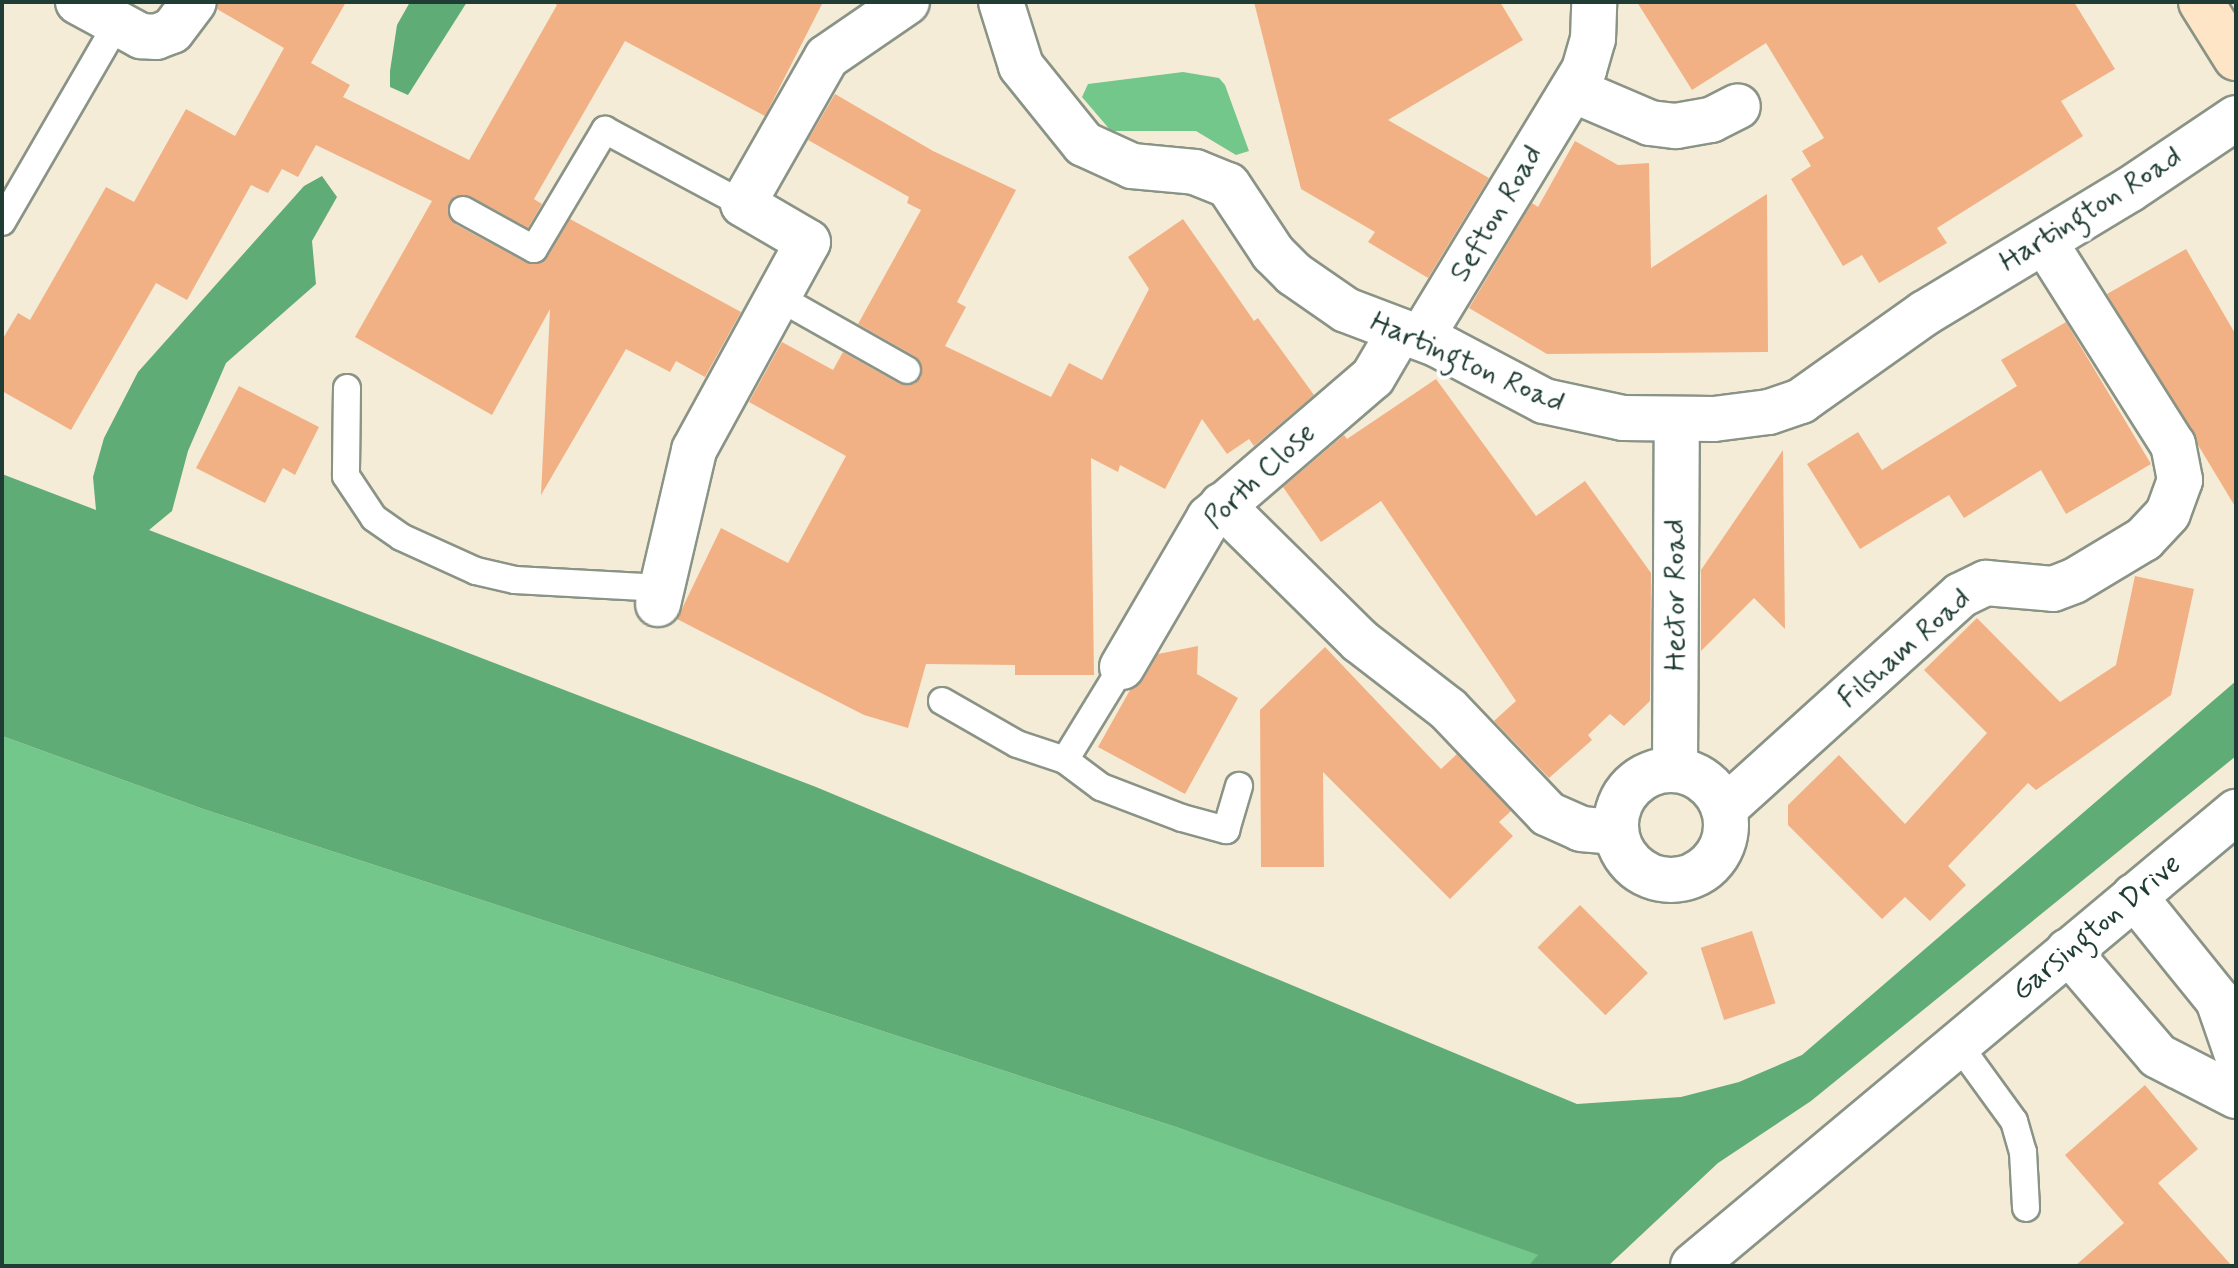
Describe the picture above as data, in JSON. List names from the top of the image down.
{
  "streets": {
    "street": [
      "Hartington Road",
      "Sefton Road",
      "Porth Close",
      "Hector Road",
      "Filsham Road",
      "Garsington Drive"
    ]
  },
  "crossings": [
    ["Hartington Road", "Sefton Road"],
    ["Hartington Road", "Porth Close"],
    ["Hartington Road", "Hector Road"],
    ["Hartington Road", "Filsham Road"],
    ["Sefton Road", "Porth Close"],
    ["Hector Road", "Filsham Road"]
  ]
}
